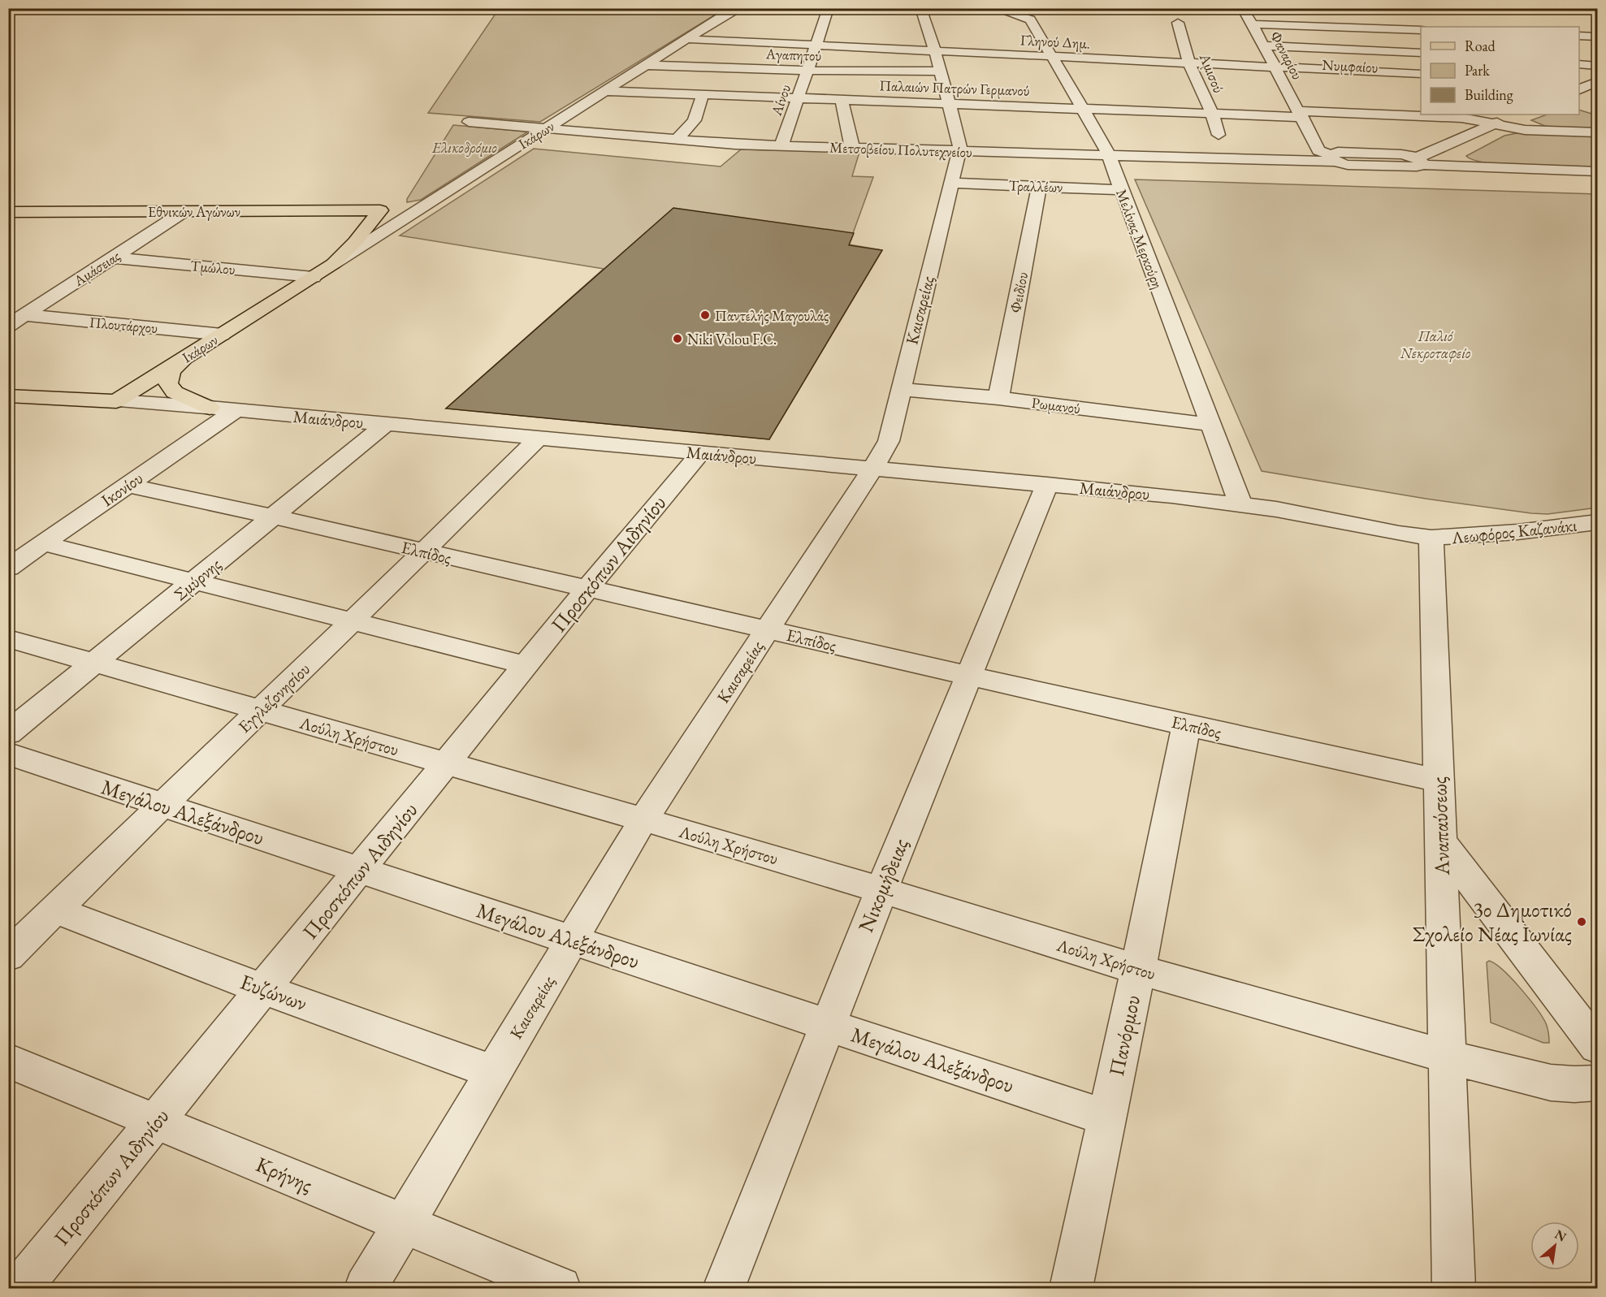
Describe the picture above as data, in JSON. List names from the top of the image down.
{
  "streets": {
    "main road": ["Ικάρων", "Εθνικών Αγώνων", "Μαιάνδρου"],
    "street": [
      "Γληνού Δημ.",
      "Αγαπητού",
      "Φαναρίου",
      "Νυμφαίου",
      "Αμισού",
      "Παλαιών Πατρών Γερμανού",
      "Αίνου",
      "Μετσοβείου Πολυτεχνείου",
      "Τραλλέων",
      "Μελίνας Μερκούρη",
      "Τμώλου",
      "Αμάσειας",
      "Φειδίου",
      "Καισαρείας",
      "Πλουτάρχου",
      "Ρωμανού",
      "Ικονίου",
      "Λεωφόρος Καζανάκι",
      "Ελπίδος",
      "Προσκόπων Αιδηνίου",
      "Σμύρνης",
      "Εγγλεζονησίου",
      "Λούλη Χρήστου",
      "Μεγάλου Αλεξάνδρου",
      "Αναπαύσεως",
      "Νικομήδειας",
      "Ευζώνων",
      "Πανόρμου",
      "Κρήνης"
    ]
  },
  "crossings": [
    ["Γληνού Δημ.", "Αγαπητού"],
    ["Γληνού Δημ.", "Φαναρίου"],
    ["Γληνού Δημ.", "Νυμφαίου"],
    ["Γληνού Δημ.", "Αμισού"],
    ["Γληνού Δημ.", "Αίνου"],
    ["Γληνού Δημ.", "Ικάρων"],
    ["Γληνού Δημ.", "Μελίνας Μερκούρη"],
    ["Γληνού Δημ.", "Καισαρείας"],
    ["Αγαπητού", "Αίνου"],
    ["Αγαπητού", "Ικάρων"],
    ["Αγαπητού", "Καισαρείας"],
    ["Φαναρίου", "Νυμφαίου"],
    ["Φαναρίου", "Παλαιών Πατρών Γερμανού"],
    ["Φαναρίου", "Μετσοβείου Πολυτεχνείου"],
    ["Αμισού", "Παλαιών Πατρών Γερμανού"],
    ["Παλαιών Πατρών Γερμανού", "Αίνου"],
    ["Παλαιών Πατρών Γερμανού", "Ικάρων"],
    ["Παλαιών Πατρών Γερμανού", "Μελίνας Μερκούρη"],
    ["Παλαιών Πατρών Γερμανού", "Καισαρείας"],
    ["Αίνου", "Μετσοβείου Πολυτεχνείου"],
    ["Ικάρων", "Μετσοβείου Πολυτεχνείου"],
    ["Ικάρων", "Εθνικών Αγώνων"],
    ["Ικάρων", "Τμώλου"],
    ["Ικάρων", "Πλουτάρχου"],
    ["Ικάρων", "Μαιάνδρου"],
    ["Μετσοβείου Πολυτεχνείου", "Μελίνας Μερκούρη"],
    ["Μετσοβείου Πολυτεχνείου", "Καισαρείας"],
    ["Τραλλέων", "Μελίνας Μερκούρη"],
    ["Τραλλέων", "Φειδίου"],
    ["Τραλλέων", "Καισαρείας"],
    ["Εθνικών Αγώνων", "Αμάσειας"],
    ["Μελίνας Μερκούρη", "Ρωμανού"],
    ["Μελίνας Μερκούρη", "Μαιάνδρου"],
    ["Τμώλου", "Αμάσειας"],
    ["Αμάσειας", "Πλουτάρχου"],
    ["Φειδίου", "Ρωμανού"],
    ["Καισαρείας", "Ρωμανού"],
    ["Καισαρείας", "Μαιάνδρου"],
    ["Καισαρείας", "Ελπίδος"],
    ["Καισαρείας", "Λούλη Χρήστου"],
    ["Καισαρείας", "Μεγάλου Αλεξάνδρου"],
    ["Καισαρείας", "Ευζώνων"],
    ["Καισαρείας", "Κρήνης"],
    ["Μαιάνδρου", "Ικονίου"],
    ["Μαιάνδρου", "Λεωφόρος Καζανάκι"],
    ["Μαιάνδρου", "Προσκόπων Αιδηνίου"],
    ["Μαιάνδρου", "Σμύρνης"],
    ["Μαιάνδρου", "Εγγλεζονησίου"],
    ["Μαιάνδρου", "Αναπαύσεως"],
    ["Μαιάνδρου", "Νικομήδειας"],
    ["Ικονίου", "Ελπίδος"],
    ["Λεωφόρος Καζανάκι", "Αναπαύσεως"],
    ["Ελπίδος", "Προσκόπων Αιδηνίου"],
    ["Ελπίδος", "Σμύρνης"],
    ["Ελπίδος", "Εγγλεζονησίου"],
    ["Ελπίδος", "Αναπαύσεως"],
    ["Ελπίδος", "Νικομήδειας"],
    ["Ελπίδος", "Πανόρμου"],
    ["Προσκόπων Αιδηνίου", "Λούλη Χρήστου"],
    ["Προσκόπων Αιδηνίου", "Μεγάλου Αλεξάνδρου"],
    ["Προσκόπων Αιδηνίου", "Ευζώνων"],
    ["Προσκόπων Αιδηνίου", "Κρήνης"],
    ["Σμύρνης", "Λούλη Χρήστου"],
    ["Εγγλεζονησίου", "Λούλη Χρήστου"],
    ["Εγγλεζονησίου", "Μεγάλου Αλεξάνδρου"],
    ["Εγγλεζονησίου", "Ευζώνων"],
    ["Λούλη Χρήστου", "Αναπαύσεως"],
    ["Λούλη Χρήστου", "Νικομήδειας"],
    ["Λούλη Χρήστου", "Πανόρμου"],
    ["Μεγάλου Αλεξάνδρου", "Νικομήδειας"],
    ["Μεγάλου Αλεξάνδρου", "Πανόρμου"]
  ],
  "parks": ["Ελικοδρόμιο", "Παλιό Νεκροταφείο"],
  "places": ["Παντελής Μαγουλάς", "Niki Volou F.C.", "3ο Δημοτικό Σχολείο Νέας Ιωνίας"],
  "legend": ["Road", "Park", "Building"],
  "north": "top right"
}
